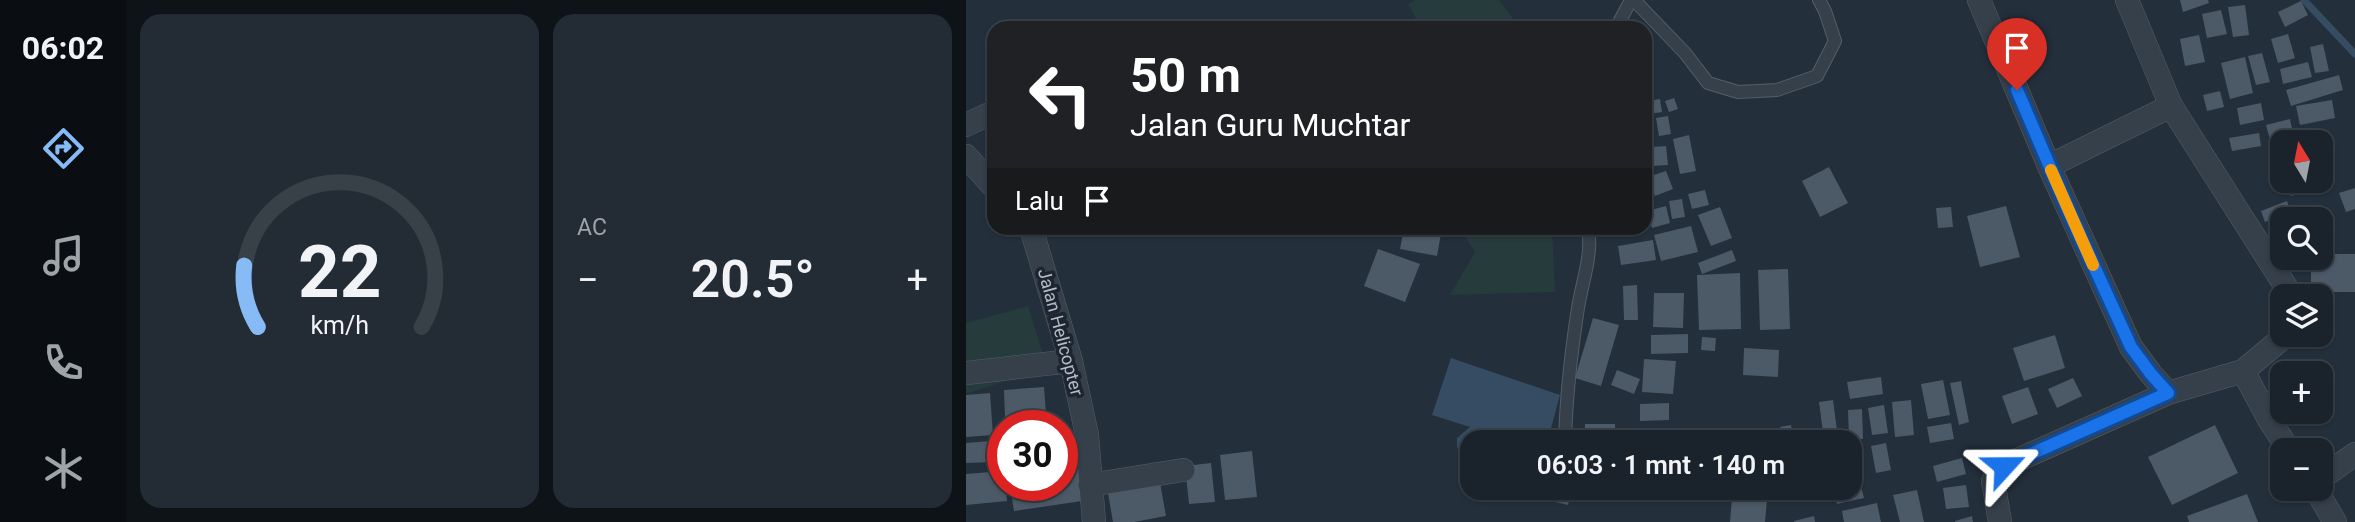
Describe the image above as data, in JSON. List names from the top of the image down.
{
  "streets": {
    "street": ["Jalan Helicopter"]
  },
  "north": "top",
  "page": {
    "tabs": "06:02",
    "tile": "AC",
    "turn": ["50 m", "Jalan Guru Muchtar"],
    "map_buttons": ["+", "−"],
    "then": "Lalu",
    "heat": ["−", "20.5°", "+"],
    "limit": "30",
    "trip": "06:03 · 1 mnt · 140 m",
    "gauge": ["22", "km/h"]
  }
}
